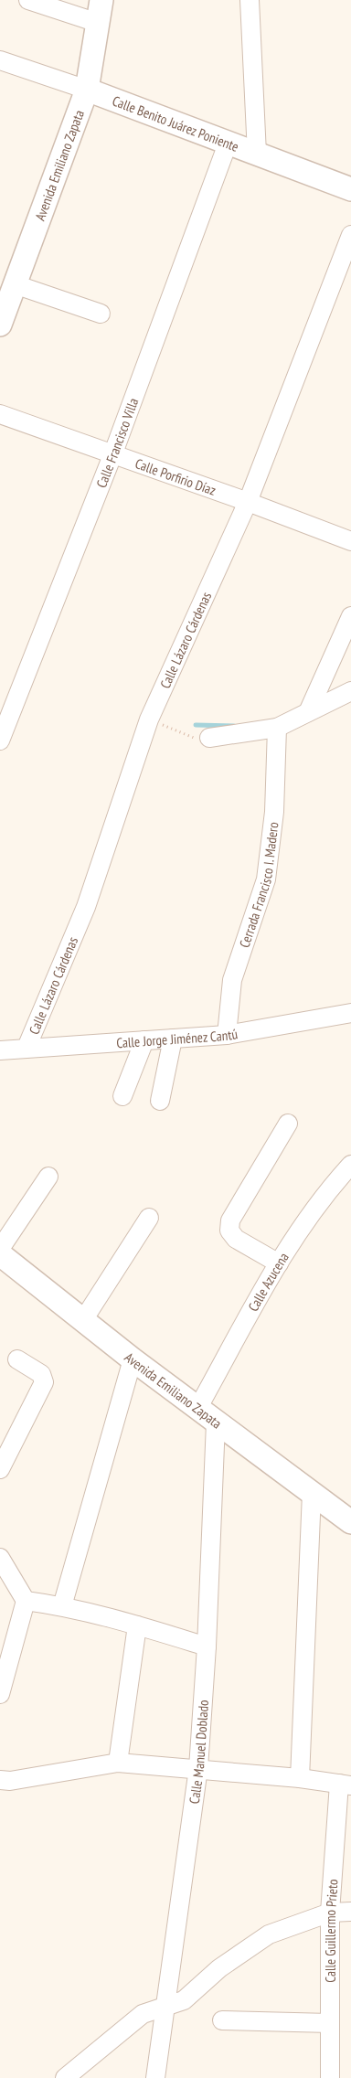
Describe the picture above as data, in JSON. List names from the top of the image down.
{
  "streets": {
    "street": [
      "Calle Benito Juárez Poniente",
      "Avenida Emiliano Zapata",
      "Calle Francisco Villa",
      "Calle Porfirio Díaz",
      "Calle Lázaro Cárdenas",
      "Cerrada Francisco I. Madero",
      "Calle Jorge Jiménez Cantú",
      "Calle Azucena",
      "Calle Manuel Doblado",
      "Calle Guillermo Prieto"
    ]
  },
  "crossings": [
    ["Calle Benito Juárez Poniente", "Avenida Emiliano Zapata"],
    ["Calle Benito Juárez Poniente", "Calle Francisco Villa"],
    ["Avenida Emiliano Zapata", "Calle Azucena"],
    ["Avenida Emiliano Zapata", "Calle Manuel Doblado"],
    ["Calle Francisco Villa", "Calle Porfirio Díaz"],
    ["Calle Porfirio Díaz", "Calle Lázaro Cárdenas"],
    ["Calle Lázaro Cárdenas", "Calle Jorge Jiménez Cantú"],
    ["Cerrada Francisco I. Madero", "Calle Jorge Jiménez Cantú"]
  ]
}
